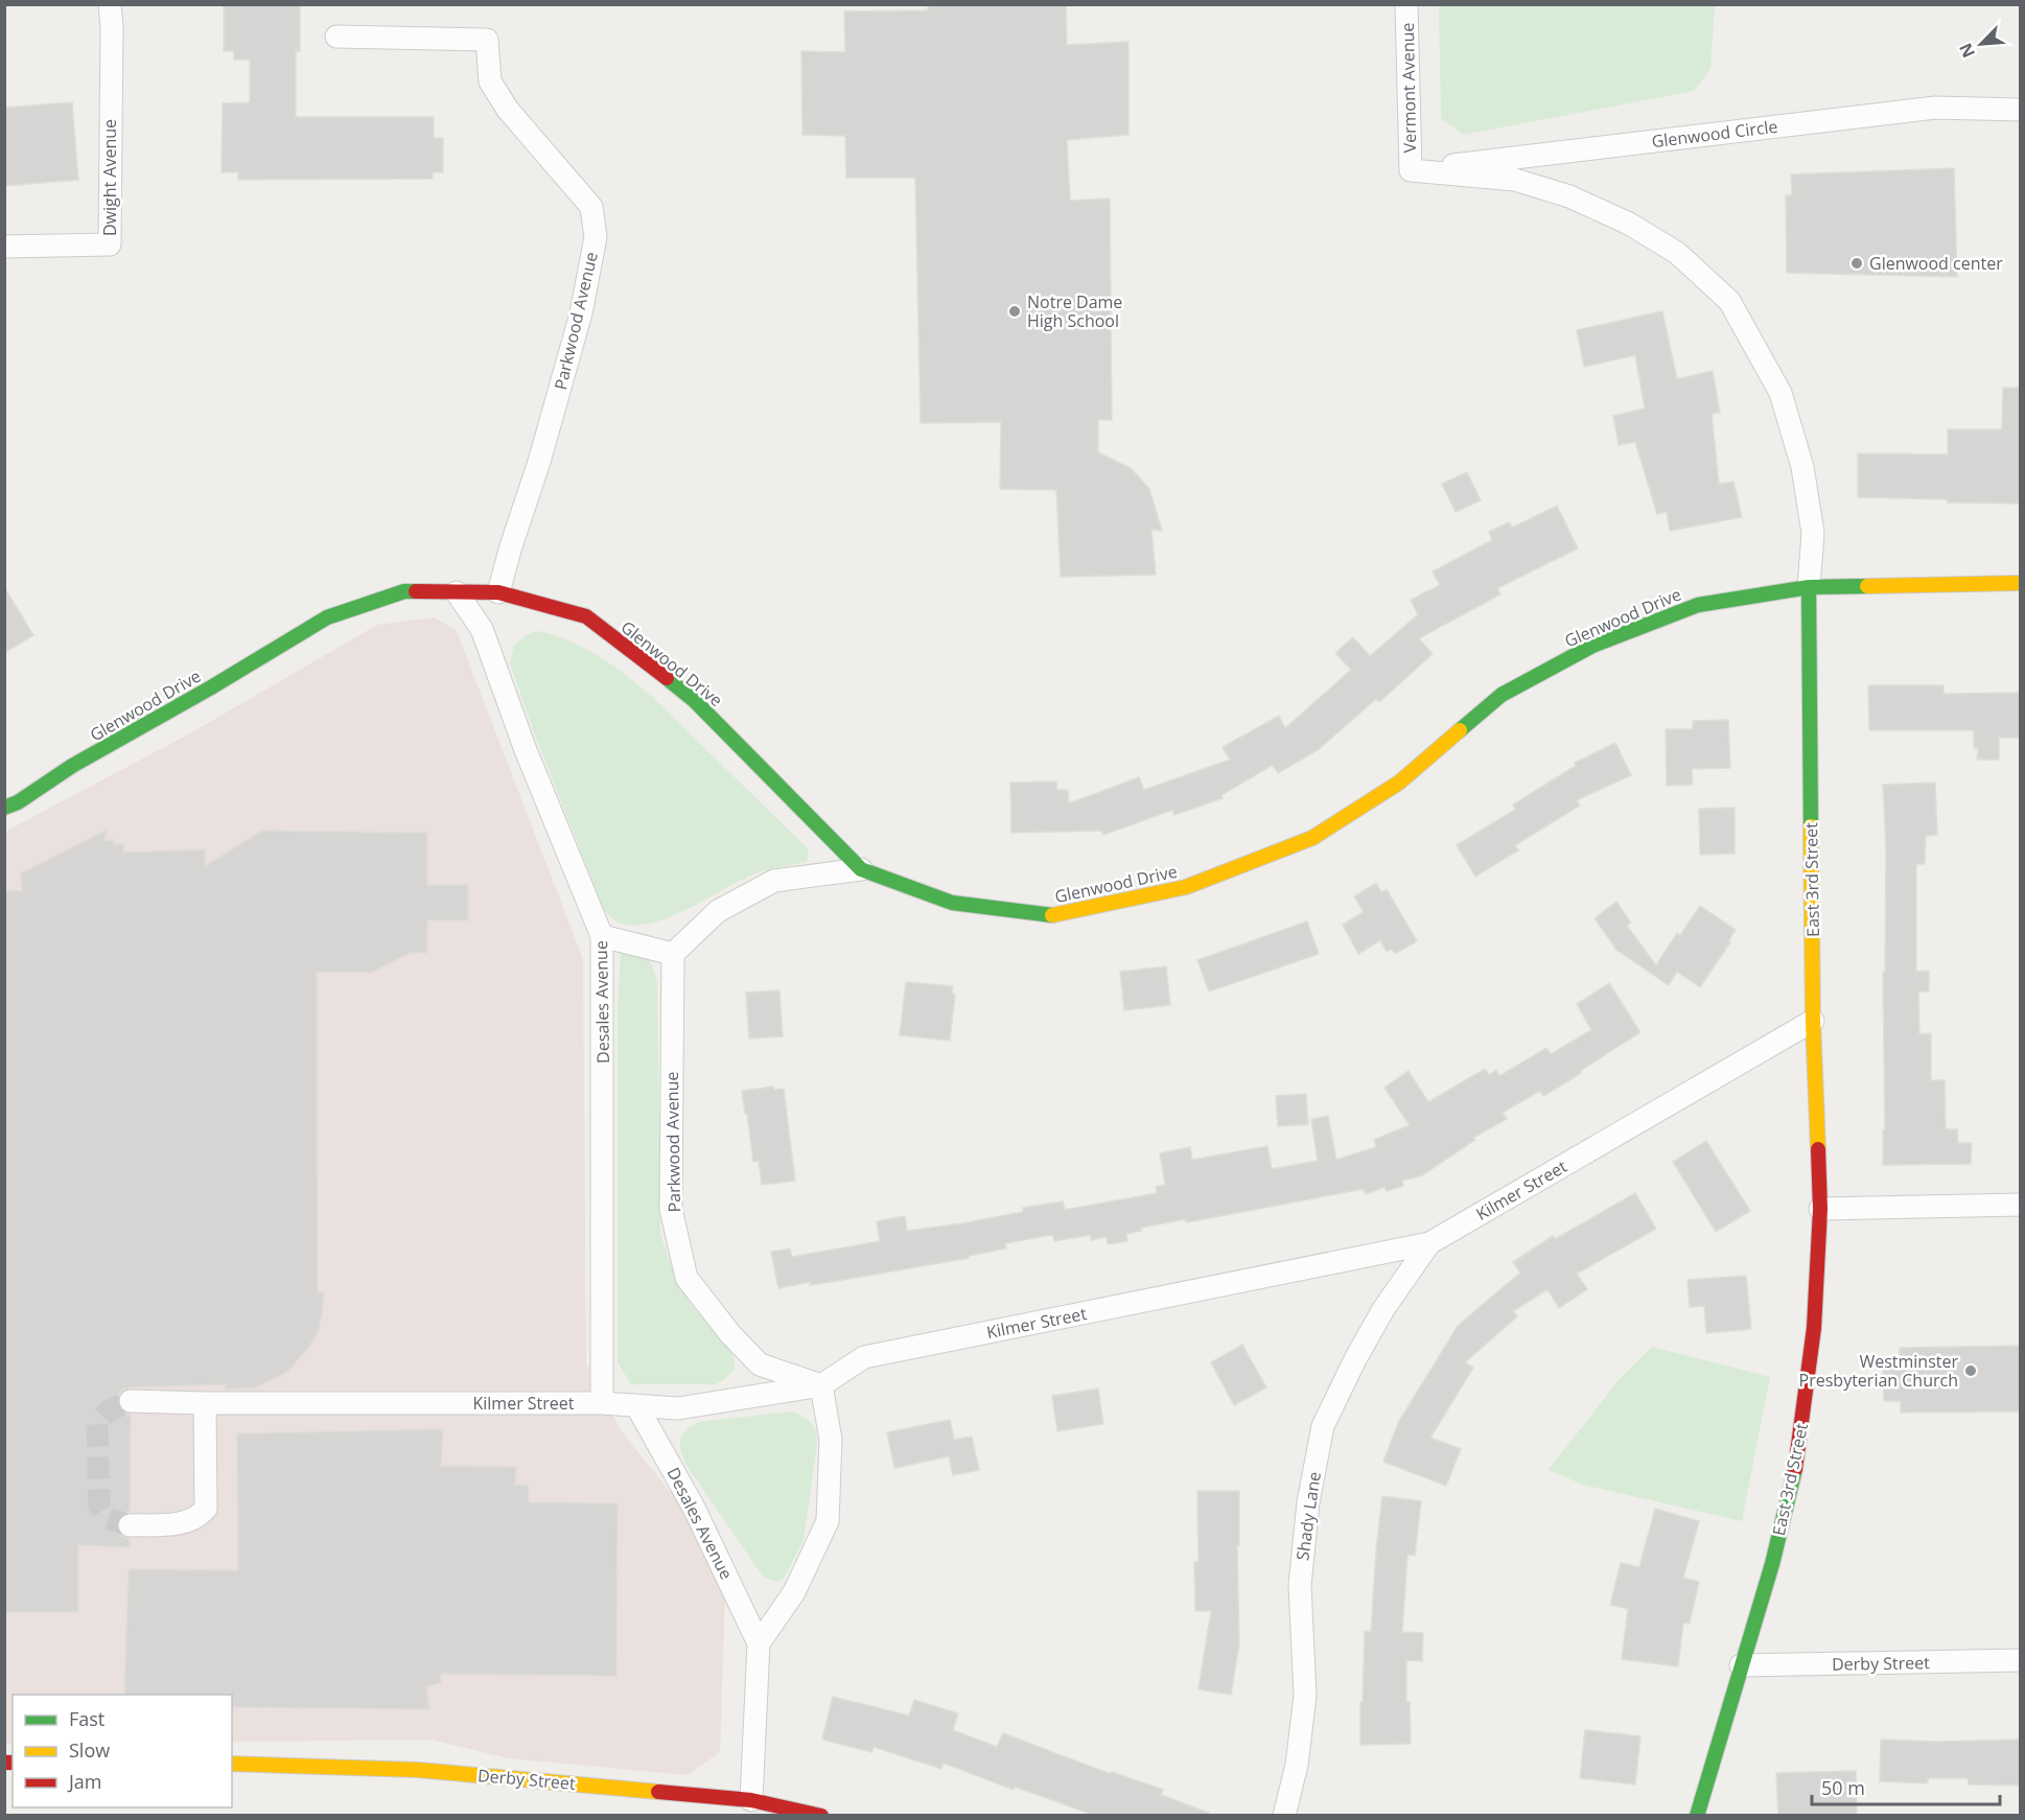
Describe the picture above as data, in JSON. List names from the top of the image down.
{
  "streets": {
    "street": [
      "Vermont Avenue",
      "Glenwood Circle",
      "Dwight Avenue",
      "Parkwood Avenue",
      "Glenwood Drive",
      "East 3rd Street",
      "Desales Avenue",
      "Kilmer Street",
      "Shady Lane",
      "Derby Street"
    ]
  },
  "crossings": [
    ["Vermont Avenue", "Glenwood Circle"],
    ["Vermont Avenue", "East 3rd Street"],
    ["Glenwood Circle", "East 3rd Street"],
    ["Parkwood Avenue", "Glenwood Drive"],
    ["Parkwood Avenue", "Kilmer Street"],
    ["Glenwood Drive", "East 3rd Street"],
    ["Glenwood Drive", "Desales Avenue"],
    ["East 3rd Street", "Kilmer Street"],
    ["East 3rd Street", "Derby Street"],
    ["Desales Avenue", "Kilmer Street"],
    ["Kilmer Street", "Shady Lane"]
  ],
  "places": ["Glenwood center", "Notre Dame High School", "Westminster Presbyterian Church"],
  "legend": ["Fast", "Slow", "Jam"],
  "scale_bar": "50 m",
  "north": "bottom left"
}
